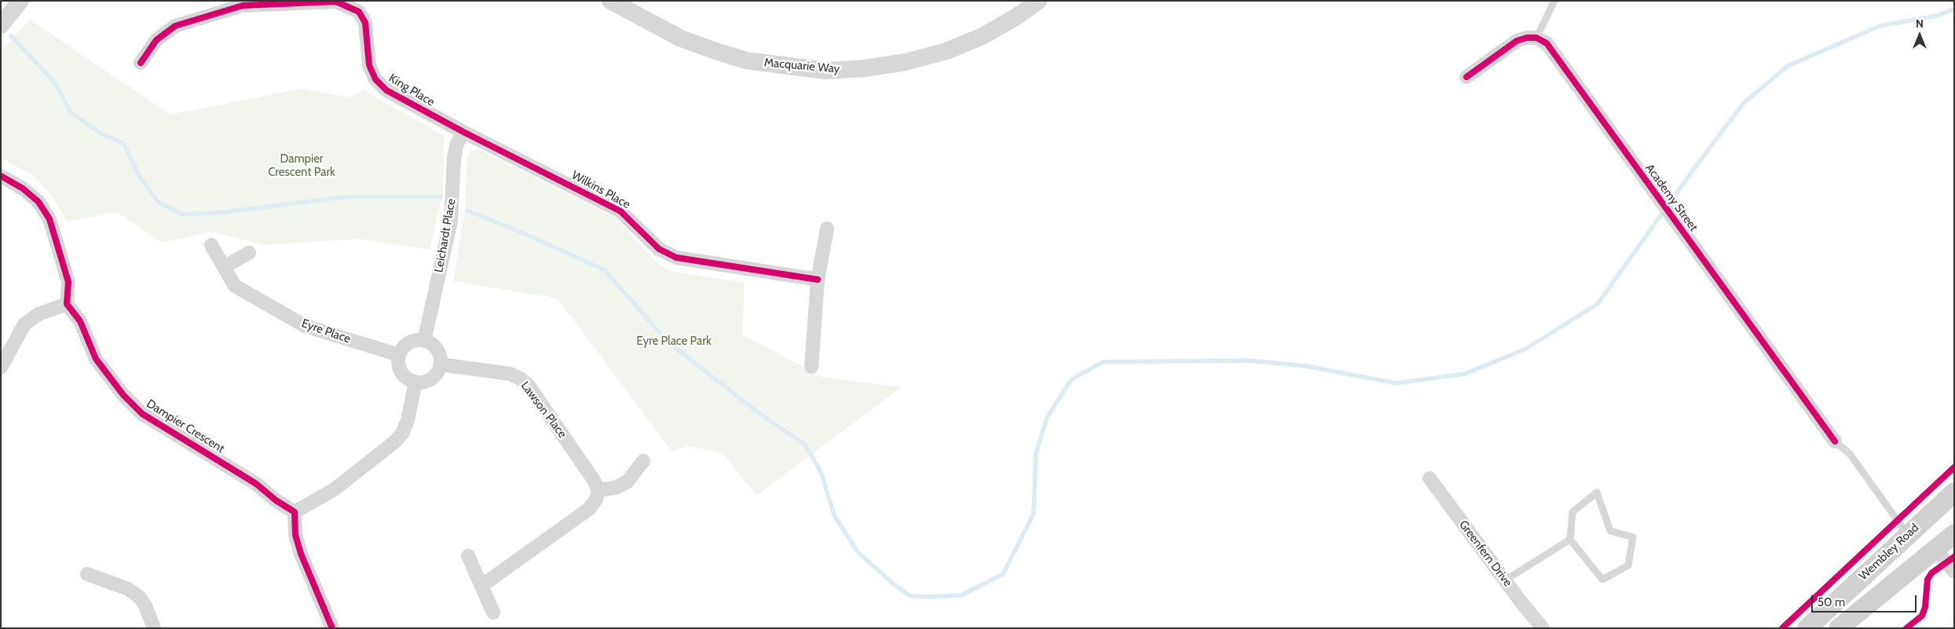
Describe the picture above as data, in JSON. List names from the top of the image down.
{
  "streets": {
    "main road": ["Wembley Road"],
    "street": [
      "Macquarie Way",
      "King Place",
      "Wilkins Place",
      "Academy Street",
      "Leichardt Place",
      "Eyre Place",
      "Lawson Place",
      "Dampier Crescent",
      "Greenfern Drive"
    ]
  },
  "crossings": [
    ["King Place", "Wilkins Place"],
    ["King Place", "Leichardt Place"],
    ["Wilkins Place", "Leichardt Place"],
    ["Leichardt Place", "Eyre Place"],
    ["Leichardt Place", "Lawson Place"],
    ["Eyre Place", "Lawson Place"]
  ],
  "parks": ["Dampier Crescent Park", "Eyre Place Park"],
  "scale_bar": "50 m",
  "north": "top"
}
